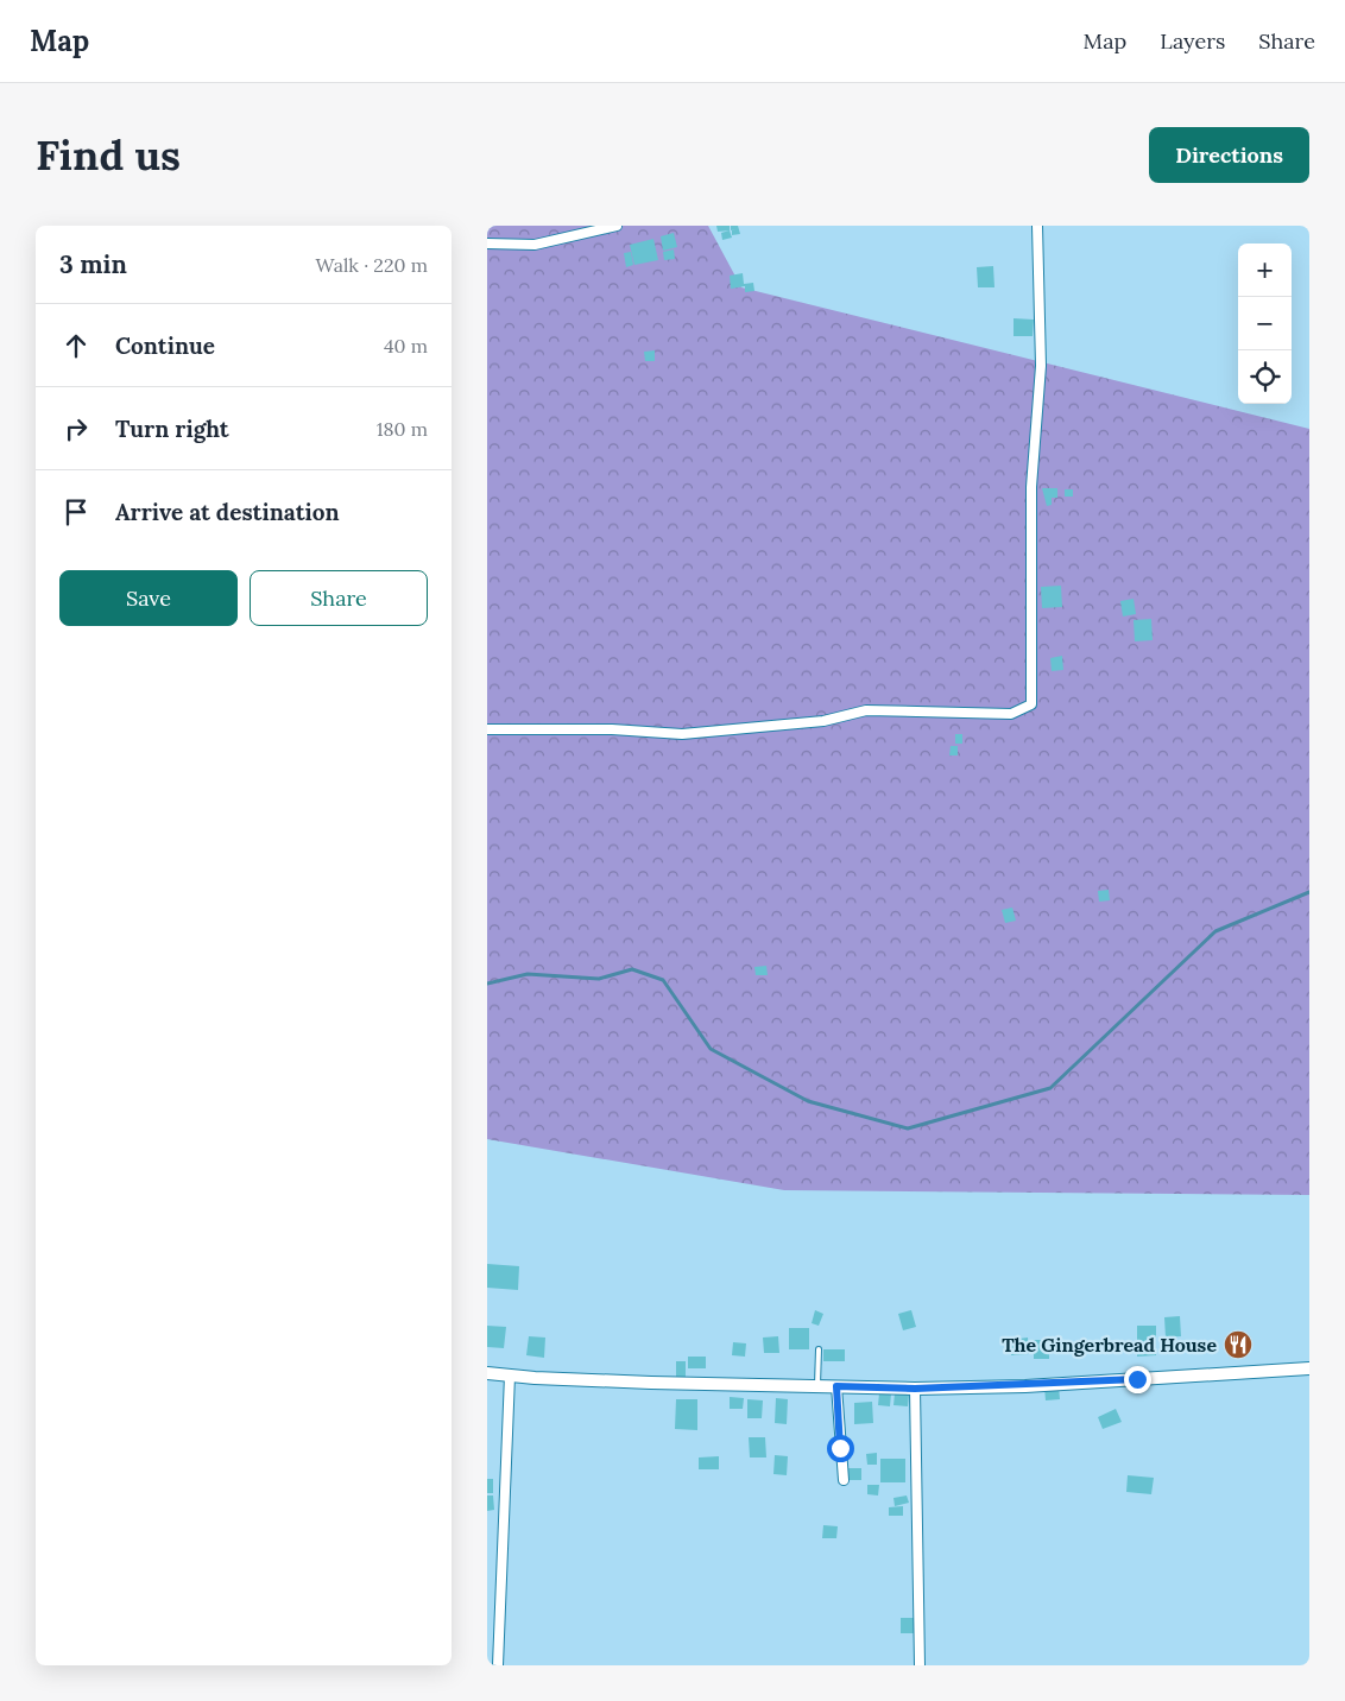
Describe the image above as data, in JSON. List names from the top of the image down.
{
  "places": {
    "restaurant": ["The Gingerbread House"]
  },
  "page": {
    "header": "Map",
    "nav": ["Map", "Layers", "Share"],
    "buttons": [
      "Directions",
      ["Save", "Share"]
    ],
    "title": "Find us",
    "heading": ["3 min", "Walk · 220 m"],
    "map_buttons": ["+", "−"],
    "list": [
      ["Continue", "40 m"],
      ["Turn right", "180 m"],
      "Arrive at destination"
    ]
  }
}
